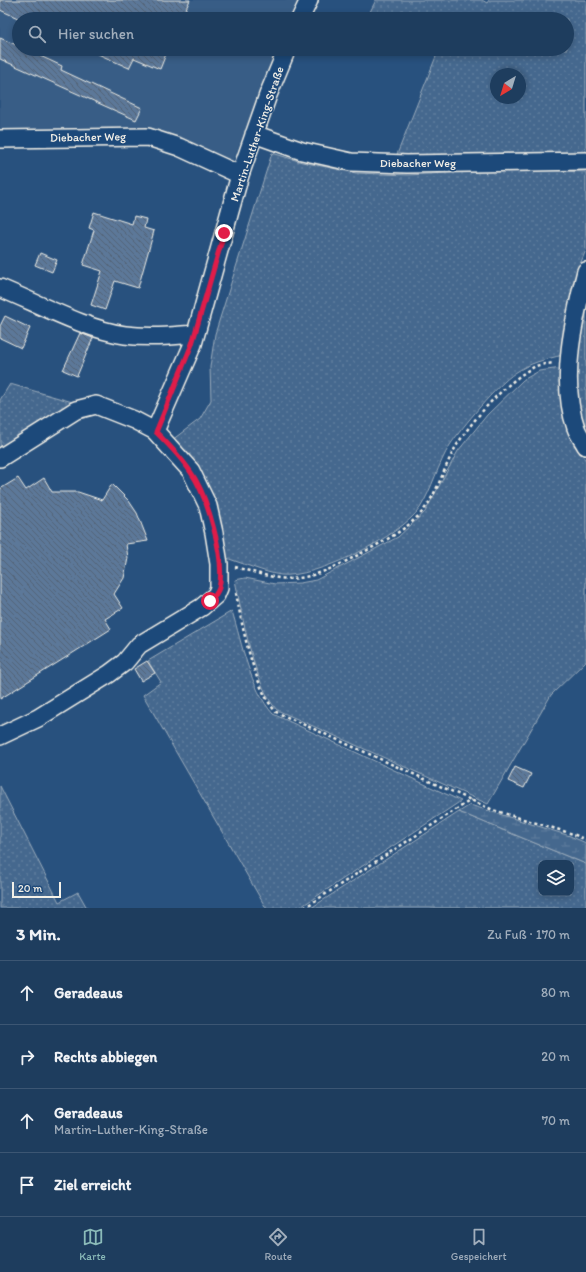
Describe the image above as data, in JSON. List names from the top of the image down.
{
  "streets": {
    "street": ["Martin-Luther-King-Straße", "Diebacher Weg"]
  },
  "crossings": [
    ["Martin-Luther-King-Straße", "Diebacher Weg"]
  ],
  "scale_bar": "20 m",
  "north": "bottom left",
  "page": {
    "search": "Hier suchen",
    "scale": "20 m",
    "heading": ["3 Min.", "Zu Fuß · 170 m"],
    "list": [
      ["Geradeaus", "80 m"],
      ["Rechts abbiegen", "20 m"],
      ["Geradeaus", "Martin-Luther-King-Straße", "70 m"],
      "Ziel erreicht"
    ],
    "nav": ["Karte", "Route", "Gespeichert"]
  }
}
